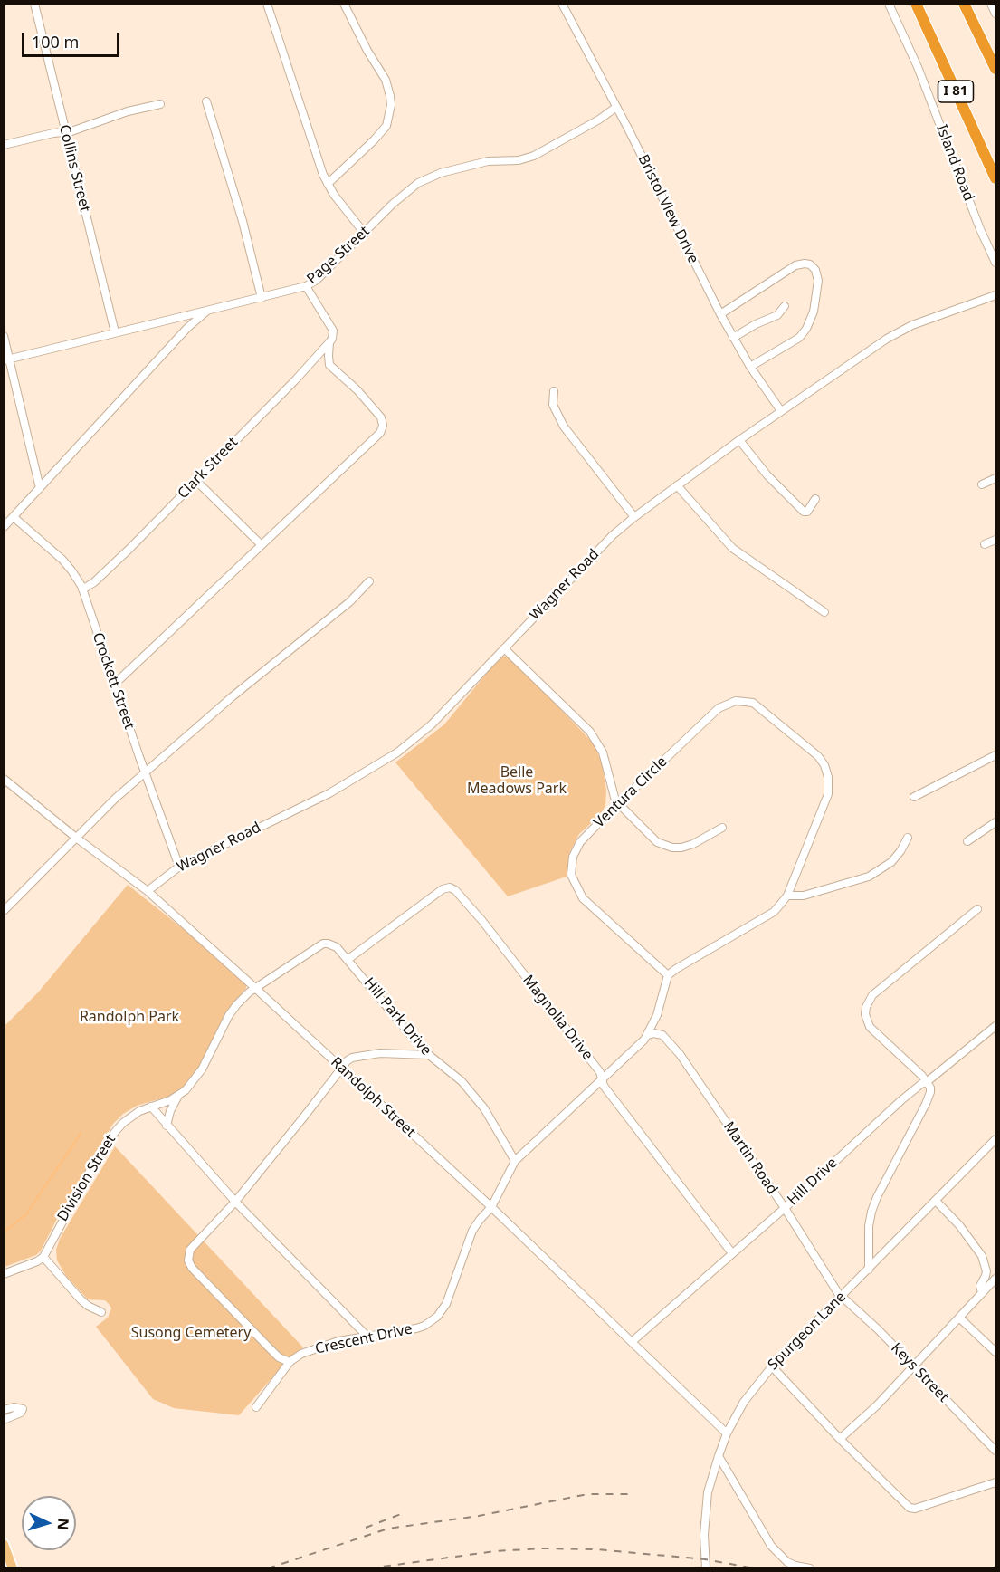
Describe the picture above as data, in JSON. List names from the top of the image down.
{
  "streets": {
    "highway": ["I 81"],
    "street": [
      "Island Road",
      "Collins Street",
      "Bristol View Drive",
      "Page Street",
      "Clark Street",
      "Wagner Road",
      "Crockett Street",
      "Ventura Circle",
      "Hill Park Drive",
      "Magnolia Drive",
      "Randolph Street",
      "Martin Road",
      "Division Street",
      "Hill Drive",
      "Spurgeon Lane",
      "Crescent Drive",
      "Keys Street"
    ]
  },
  "crossings": [
    ["Collins Street", "Page Street"],
    ["Bristol View Drive", "Page Street"],
    ["Bristol View Drive", "Wagner Road"],
    ["Clark Street", "Crockett Street"],
    ["Wagner Road", "Crockett Street"],
    ["Wagner Road", "Randolph Street"],
    ["Hill Park Drive", "Magnolia Drive"],
    ["Hill Park Drive", "Randolph Street"],
    ["Hill Park Drive", "Division Street"],
    ["Hill Park Drive", "Crescent Drive"],
    ["Magnolia Drive", "Hill Drive"],
    ["Randolph Street", "Division Street"],
    ["Randolph Street", "Hill Drive"],
    ["Randolph Street", "Spurgeon Lane"],
    ["Randolph Street", "Crescent Drive"],
    ["Martin Road", "Hill Drive"],
    ["Martin Road", "Spurgeon Lane"],
    ["Martin Road", "Keys Street"],
    ["Spurgeon Lane", "Keys Street"]
  ],
  "parks": ["Belle Meadows Park", "Randolph Park", "Susong Cemetery"],
  "scale_bar": "100 m",
  "north": "right"
}
